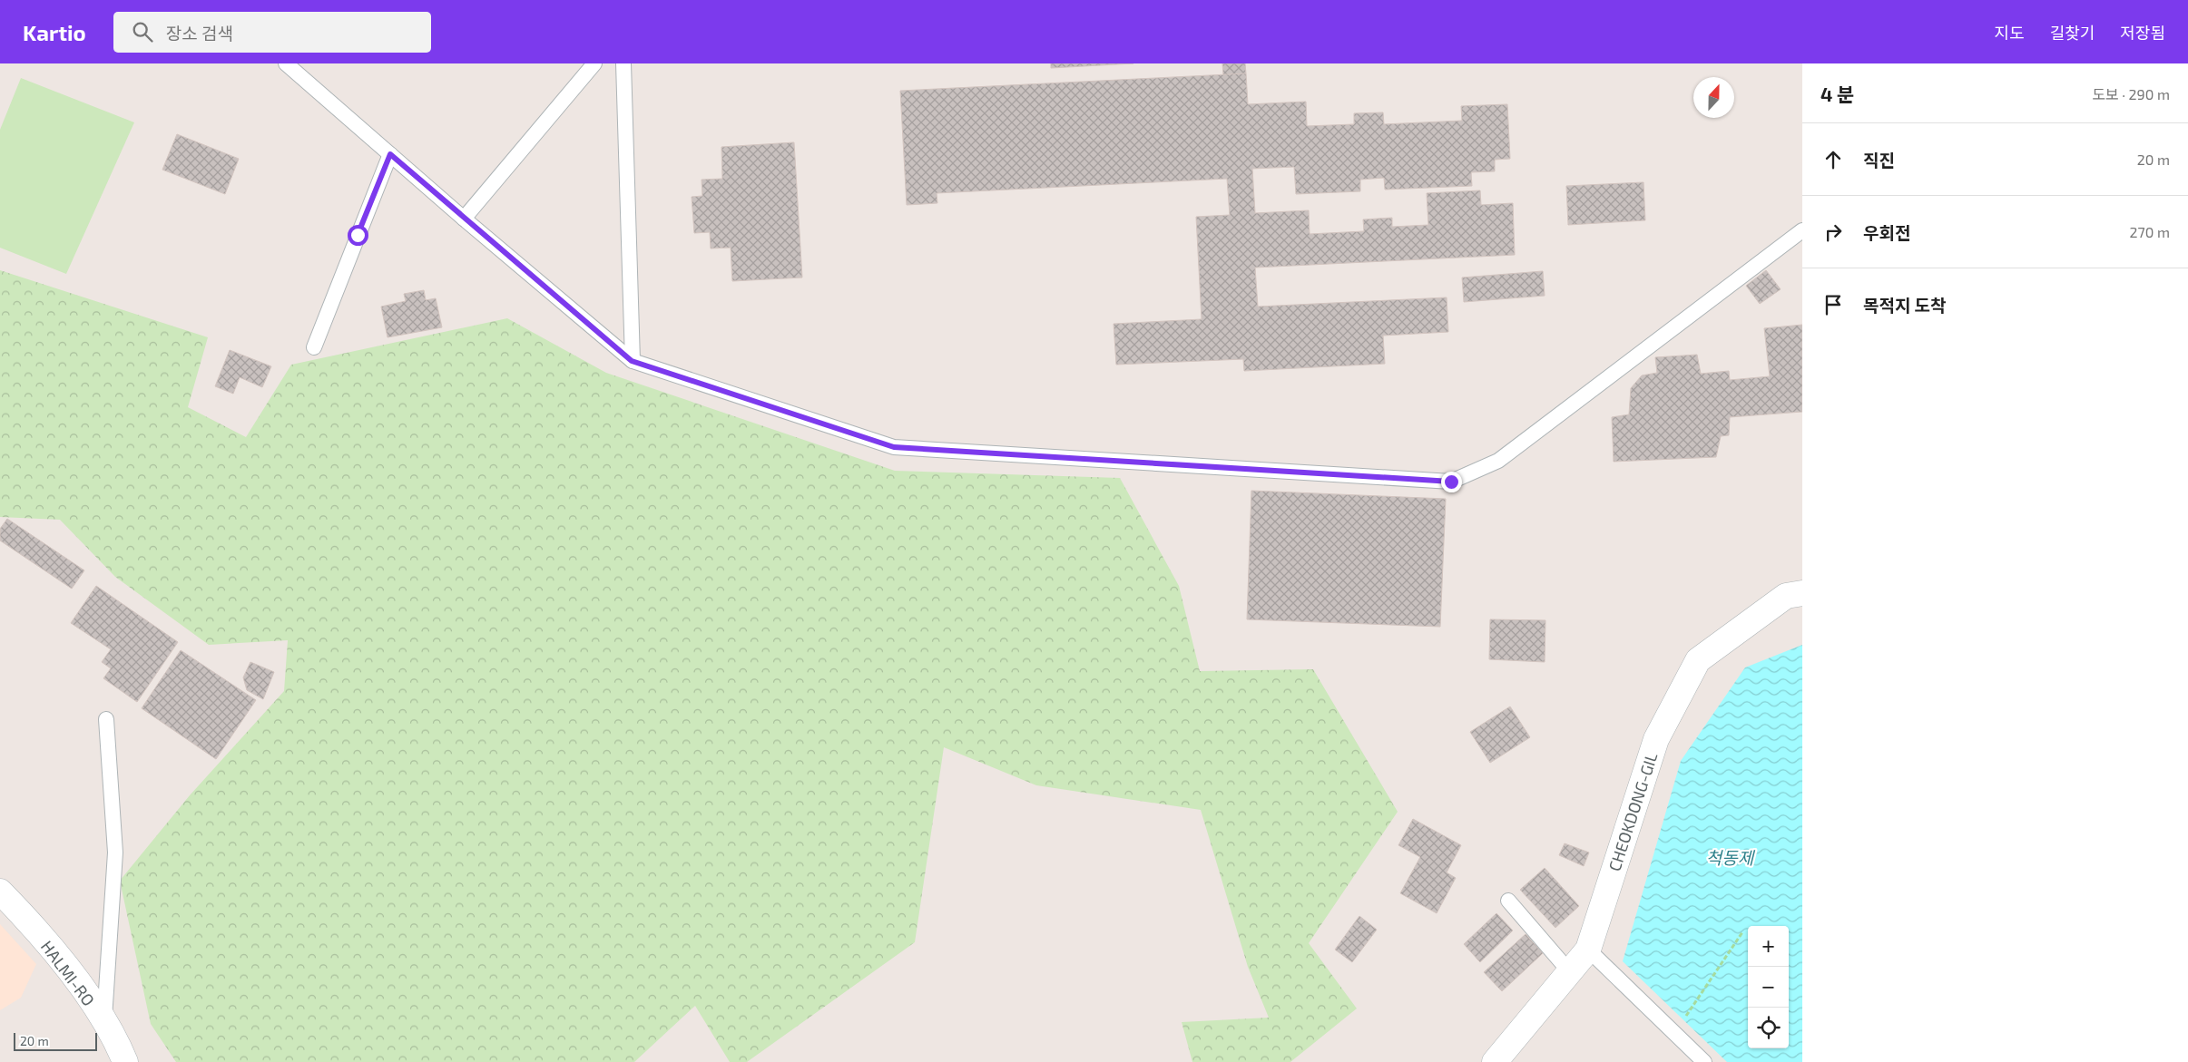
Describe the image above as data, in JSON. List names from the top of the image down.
{
  "streets": {
    "street": ["CHEOKDONG-GIL", "HALMI-RO"]
  },
  "water": ["척동제"],
  "scale_bar": "20 m",
  "north": "top",
  "page": {
    "header": "Kartio",
    "search": "장소 검색",
    "nav": ["지도", "길찾기", "저장됨"],
    "heading": ["4 분", "도보 · 290 m"],
    "list": [
      ["직진", "20 m"],
      ["우회전", "270 m"],
      "목적지 도착"
    ],
    "map_buttons": ["+", "−"],
    "scale": "20 m"
  }
}
